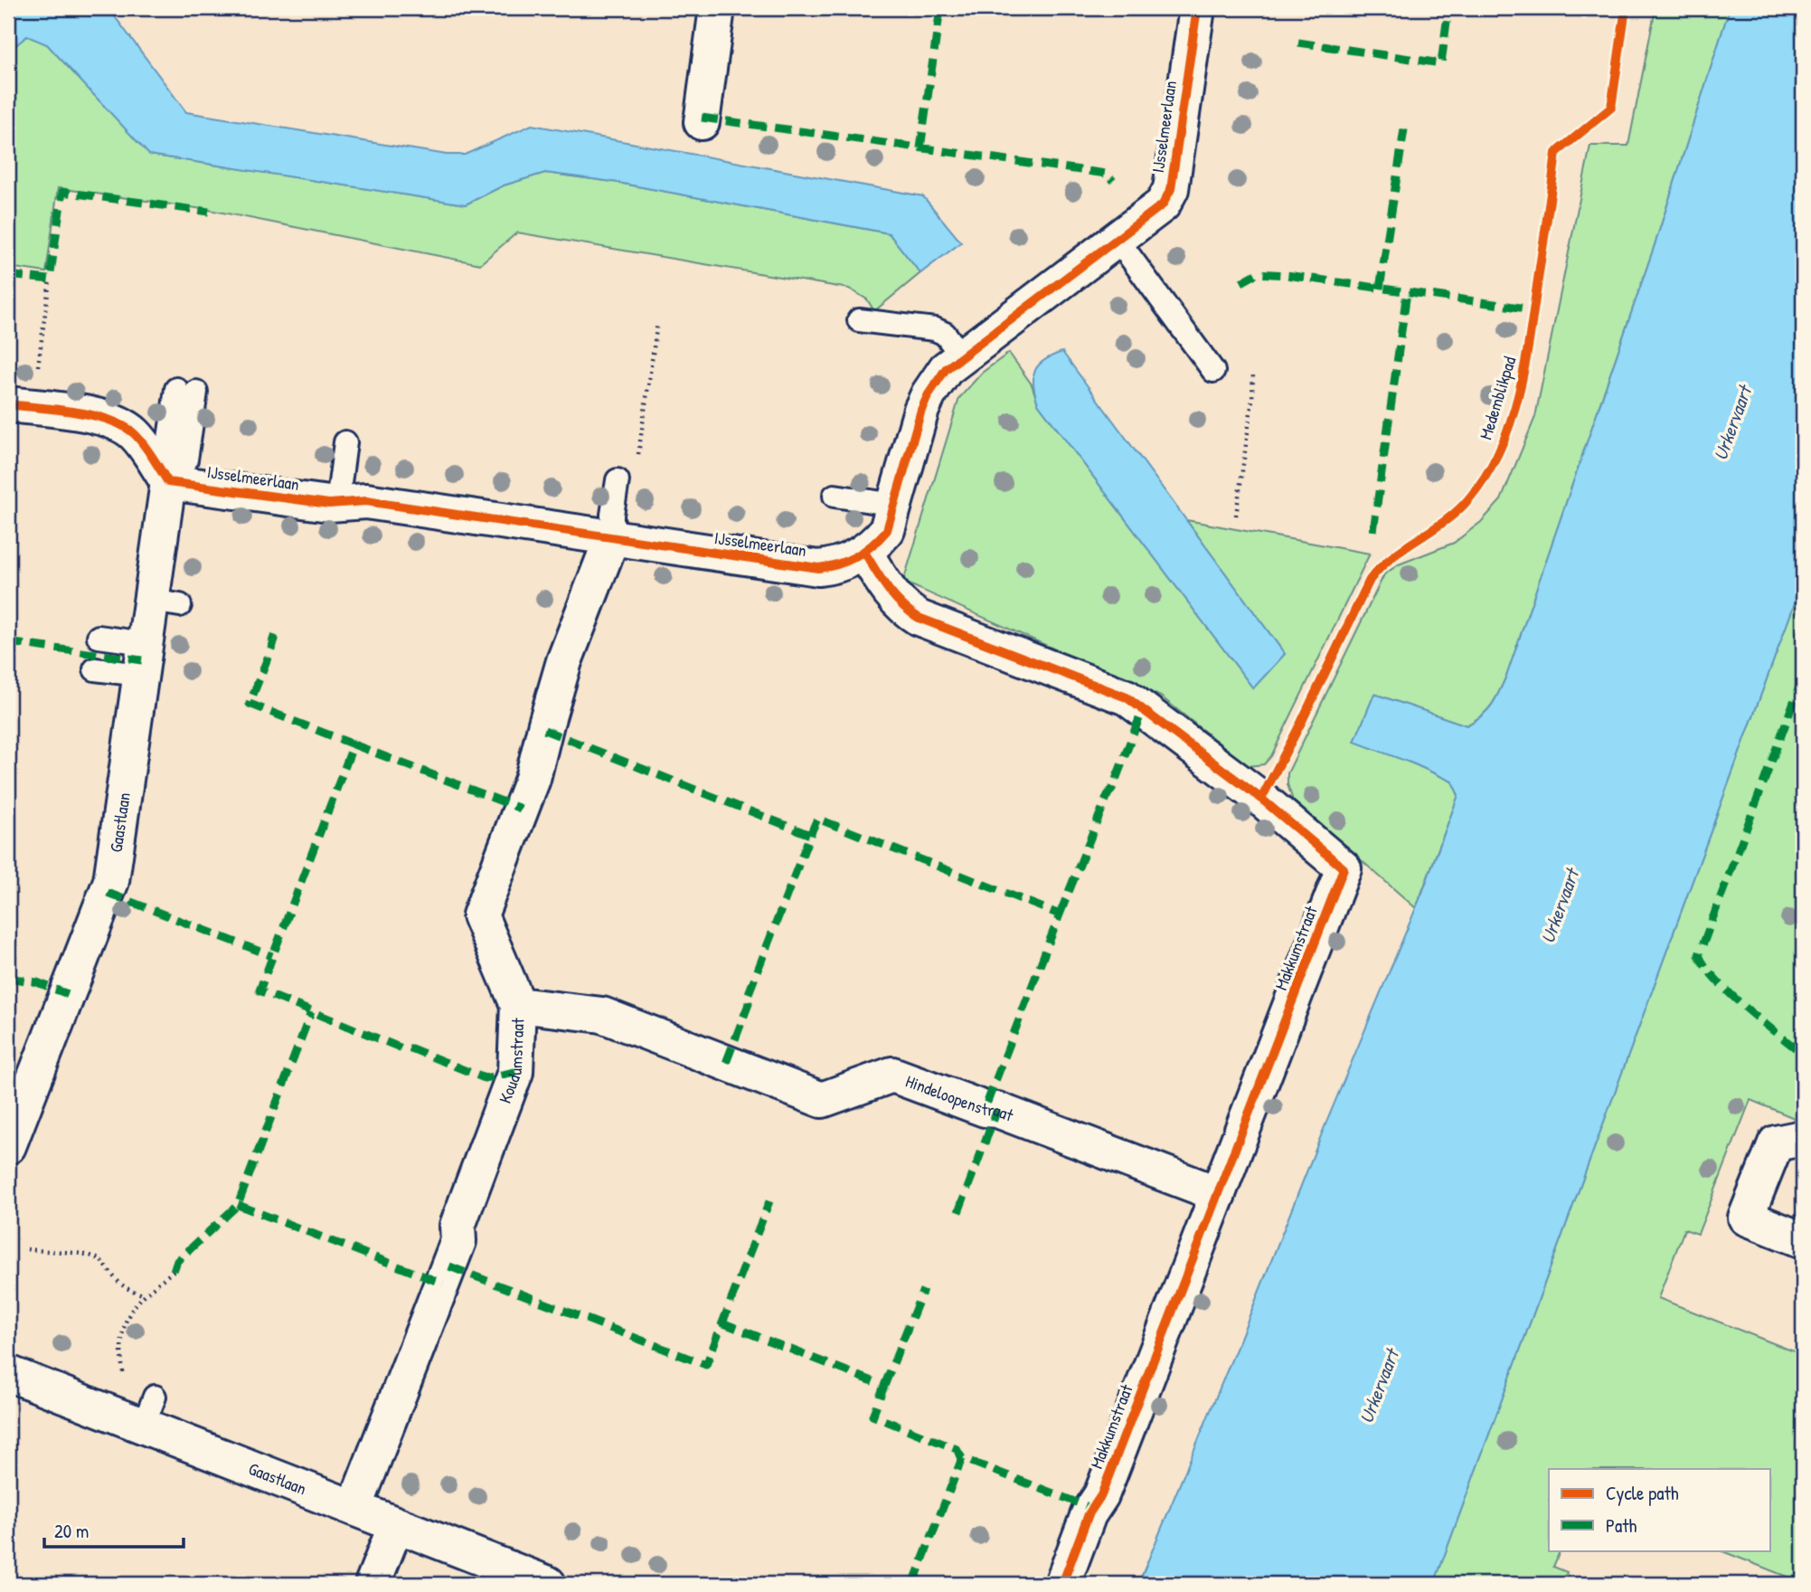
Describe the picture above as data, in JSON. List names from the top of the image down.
{
  "streets": {
    "street": [
      "IJsselmeerlaan",
      "Gaastlaan",
      "Makkumstraat",
      "Koudumstraat",
      "Hindeloopenstraat"
    ],
    "cycle path": ["Medemblikpad"]
  },
  "crossings": [
    ["IJsselmeerlaan", "Gaastlaan"],
    ["IJsselmeerlaan", "Makkumstraat"],
    ["IJsselmeerlaan", "Koudumstraat"],
    ["Gaastlaan", "Koudumstraat"],
    ["Makkumstraat", "Hindeloopenstraat"],
    ["Koudumstraat", "Hindeloopenstraat"]
  ],
  "water": ["Urkervaart"],
  "legend": ["Cycle path", "Path"],
  "scale_bar": "20 m"
}
